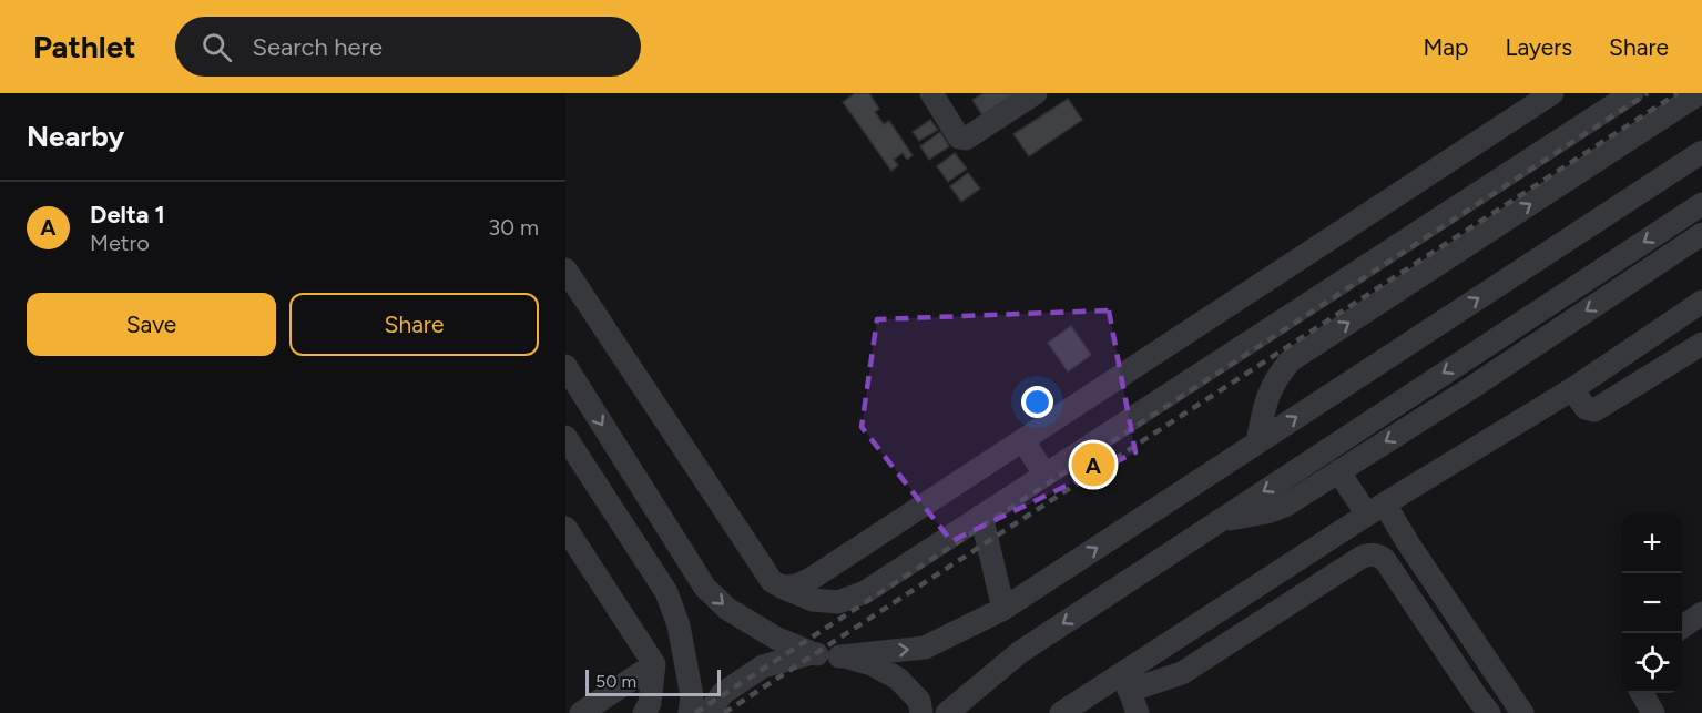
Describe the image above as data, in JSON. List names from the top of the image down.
{
  "scale_bar": "50 m",
  "page": {
    "header": "Pathlet",
    "search": "Search here",
    "nav": ["Map", "Layers", "Share"],
    "heading": "Nearby",
    "list": [
      {
        "mark": "A",
        "name": "Delta 1",
        "note": "Metro",
        "value": "30 m"
      }
    ],
    "buttons": ["Save", "Share"],
    "pins": "A",
    "map_buttons": ["+", "−"],
    "scale": "50 m"
  }
}
